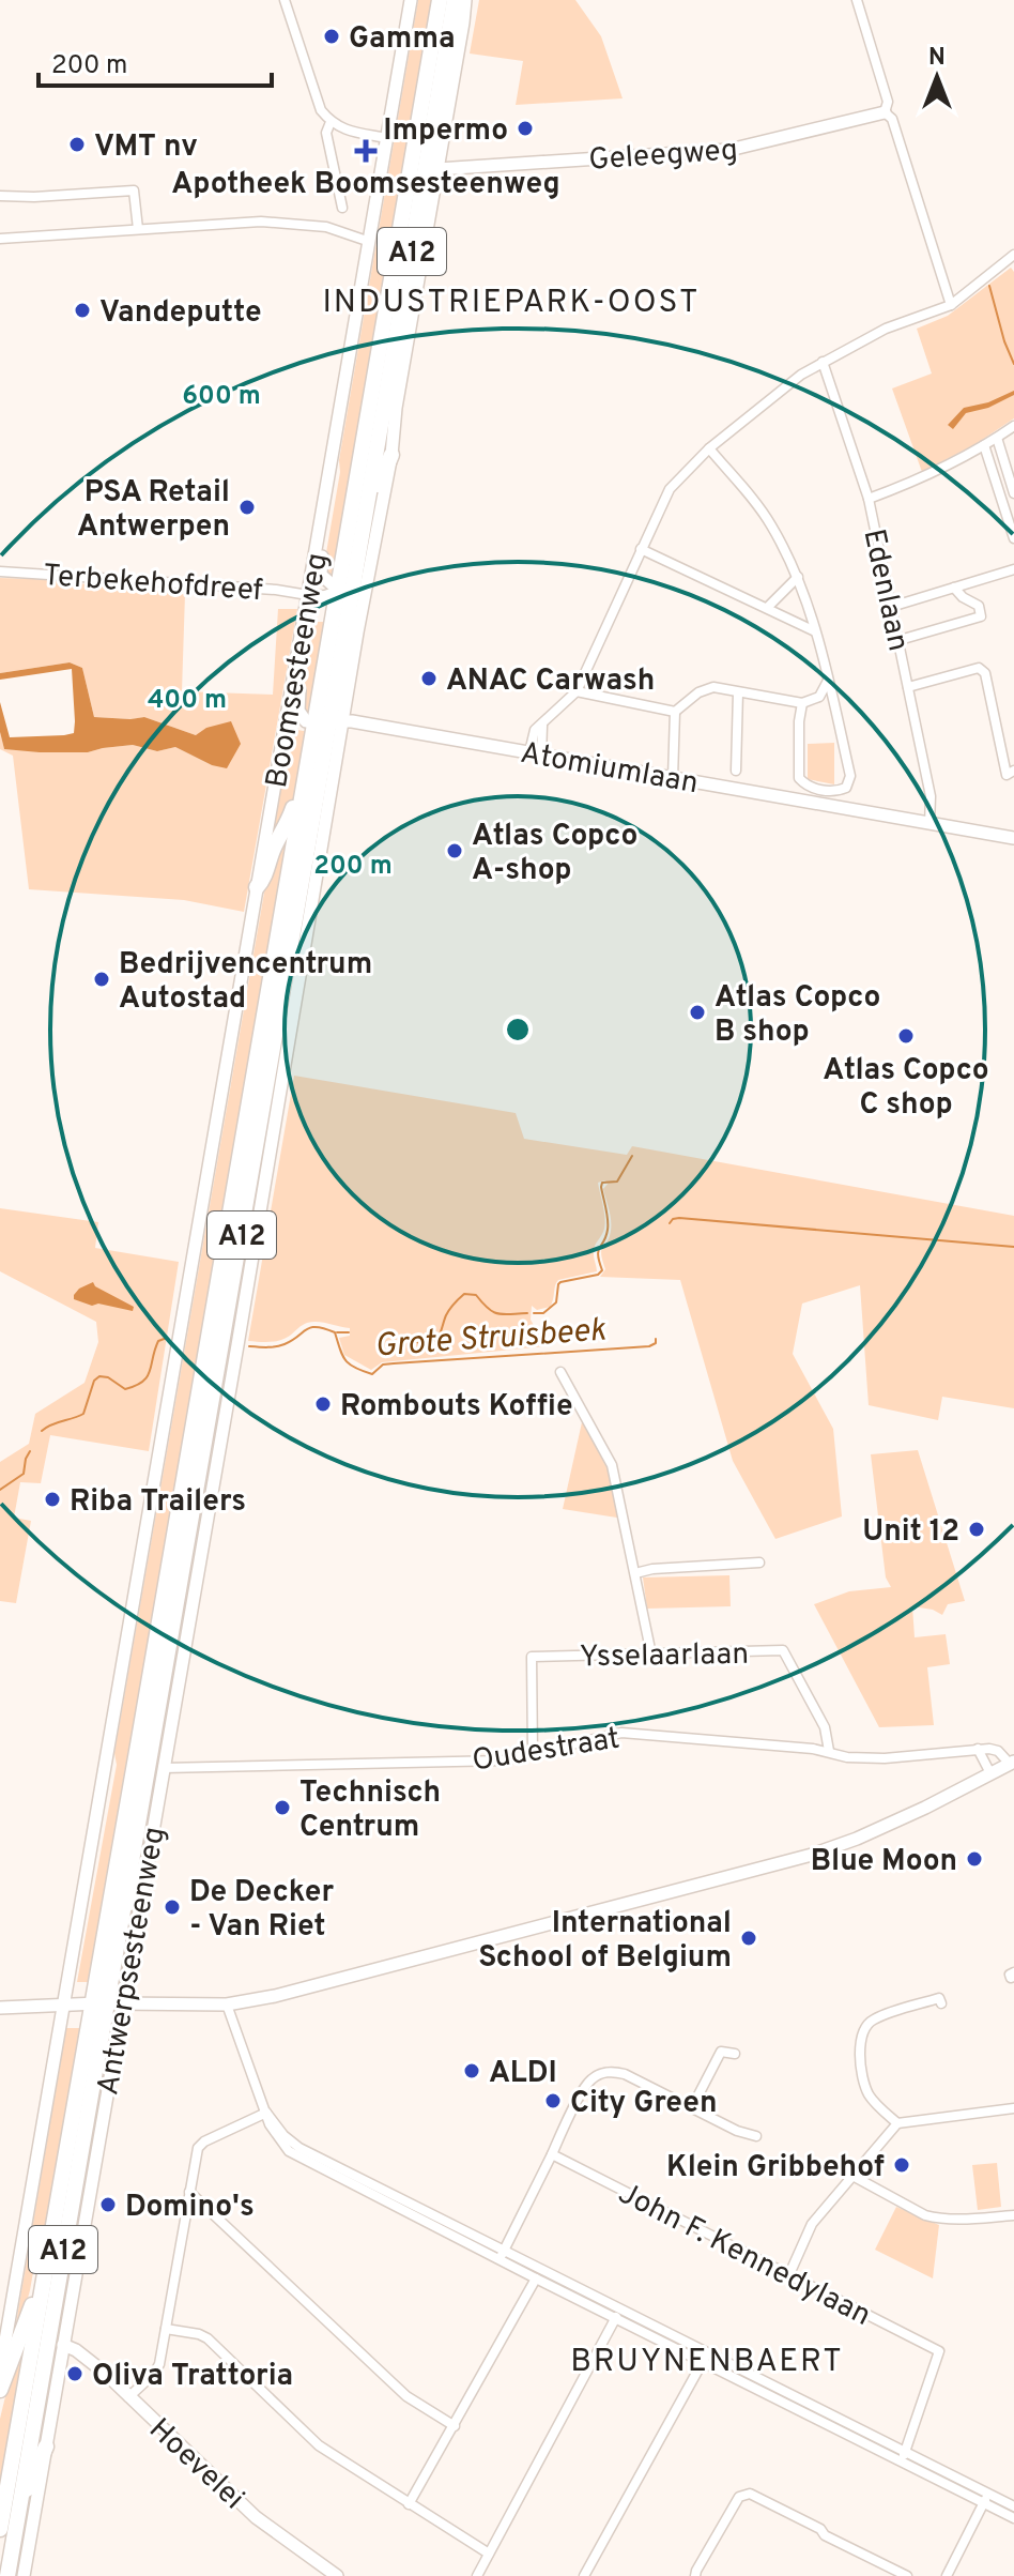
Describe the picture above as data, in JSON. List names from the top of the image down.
{
  "streets": {
    "highway": ["A12"],
    "main road": [
      "Geleegweg",
      "Terbekehofdreef",
      "Boomsesteenweg",
      "Atomiumlaan",
      "Antwerpsesteenweg",
      "Hoevelei"
    ],
    "street": [
      "Edenlaan",
      "Ysselaarlaan",
      "Oudestraat",
      "John F. Kennedylaan"
    ]
  },
  "crossings": [
    ["Geleegweg", "Boomsesteenweg"],
    ["A12", "Terbekehofdreef"],
    ["A12", "Boomsesteenweg"],
    ["A12", "Atomiumlaan"],
    ["Terbekehofdreef", "Boomsesteenweg"],
    ["Edenlaan", "Atomiumlaan"],
    ["Boomsesteenweg", "Atomiumlaan"],
    ["Boomsesteenweg", "Antwerpsesteenweg"],
    ["Ysselaarlaan", "Oudestraat"],
    ["Oudestraat", "Antwerpsesteenweg"],
    ["Antwerpsesteenweg", "Hoevelei"]
  ],
  "districts": ["INDUSTRIEPARK-OOST", "BRUYNENBAERT"],
  "water": ["Grote Struisbeek"],
  "places": {
    "other": [
      "Gamma",
      "Impermo",
      "VMT nv",
      "Vandeputte",
      "PSA Retail Antwerpen",
      "ANAC Carwash",
      "Atlas Copco A-shop",
      "Bedrijvencentrum Autostad",
      "Atlas Copco B shop",
      "Atlas Copco C shop",
      "Rombouts Koffie",
      "Riba Trailers",
      "Unit 12",
      "Technisch Centrum",
      "Blue Moon",
      "De Decker - Van Riet",
      "International School of Belgium",
      "ALDI",
      "City Green",
      "Klein Gribbehof",
      "Domino's",
      "Oliva Trattoria"
    ],
    "health": ["Apotheek Boomsesteenweg"]
  },
  "scale_bar": "200 m",
  "north": "top",
  "rings": ["600 m", "400 m", "200 m"]
}
